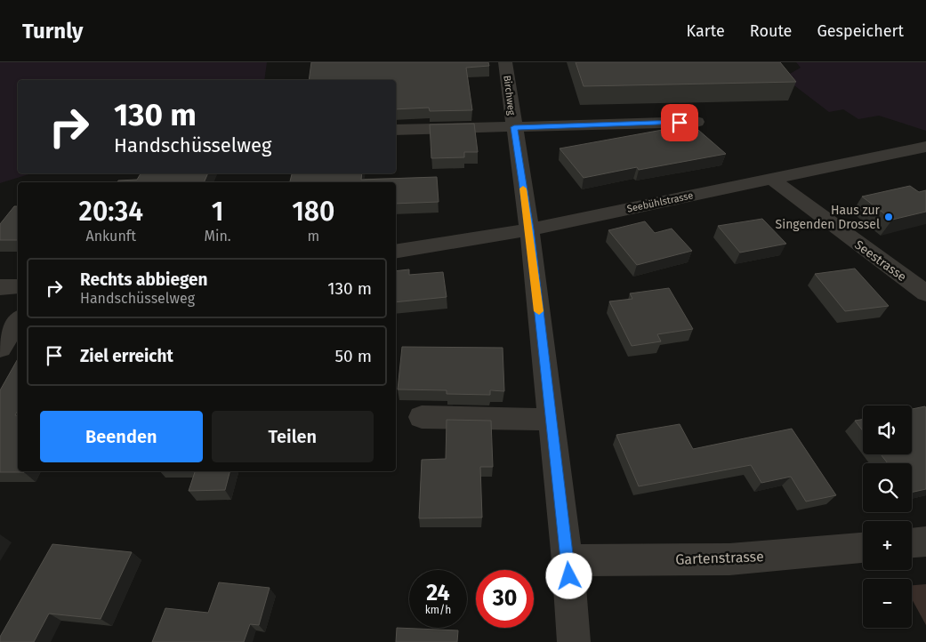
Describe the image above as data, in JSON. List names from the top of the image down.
{
  "streets": {
    "street": [
      "Birchweg",
      "Seebühlstrasse",
      "Seestrasse",
      "Gartenstrasse"
    ]
  },
  "crossings": [
    ["Birchweg", "Seebühlstrasse"],
    ["Birchweg", "Gartenstrasse"],
    ["Seebühlstrasse", "Seestrasse"]
  ],
  "places": ["Haus zur Singenden Drossel"],
  "page": {
    "header": "Turnly",
    "nav": ["Karte", "Route", "Gespeichert"],
    "turn": ["130 m", "Handschüsselweg"],
    "eta": [
      "20:34",
      "Ankunft",
      "1",
      "Min.",
      "180",
      "m"
    ],
    "list": [
      {
        "name": "Rechts abbiegen",
        "note": "Handschüsselweg",
        "value": "130 m"
      },
      {
        "name": "Ziel erreicht",
        "value": "50 m"
      }
    ],
    "buttons": ["Beenden", "Teilen"],
    "map_buttons": ["+", "−"],
    "speed": "24 km/h",
    "limit": "30"
  }
}
